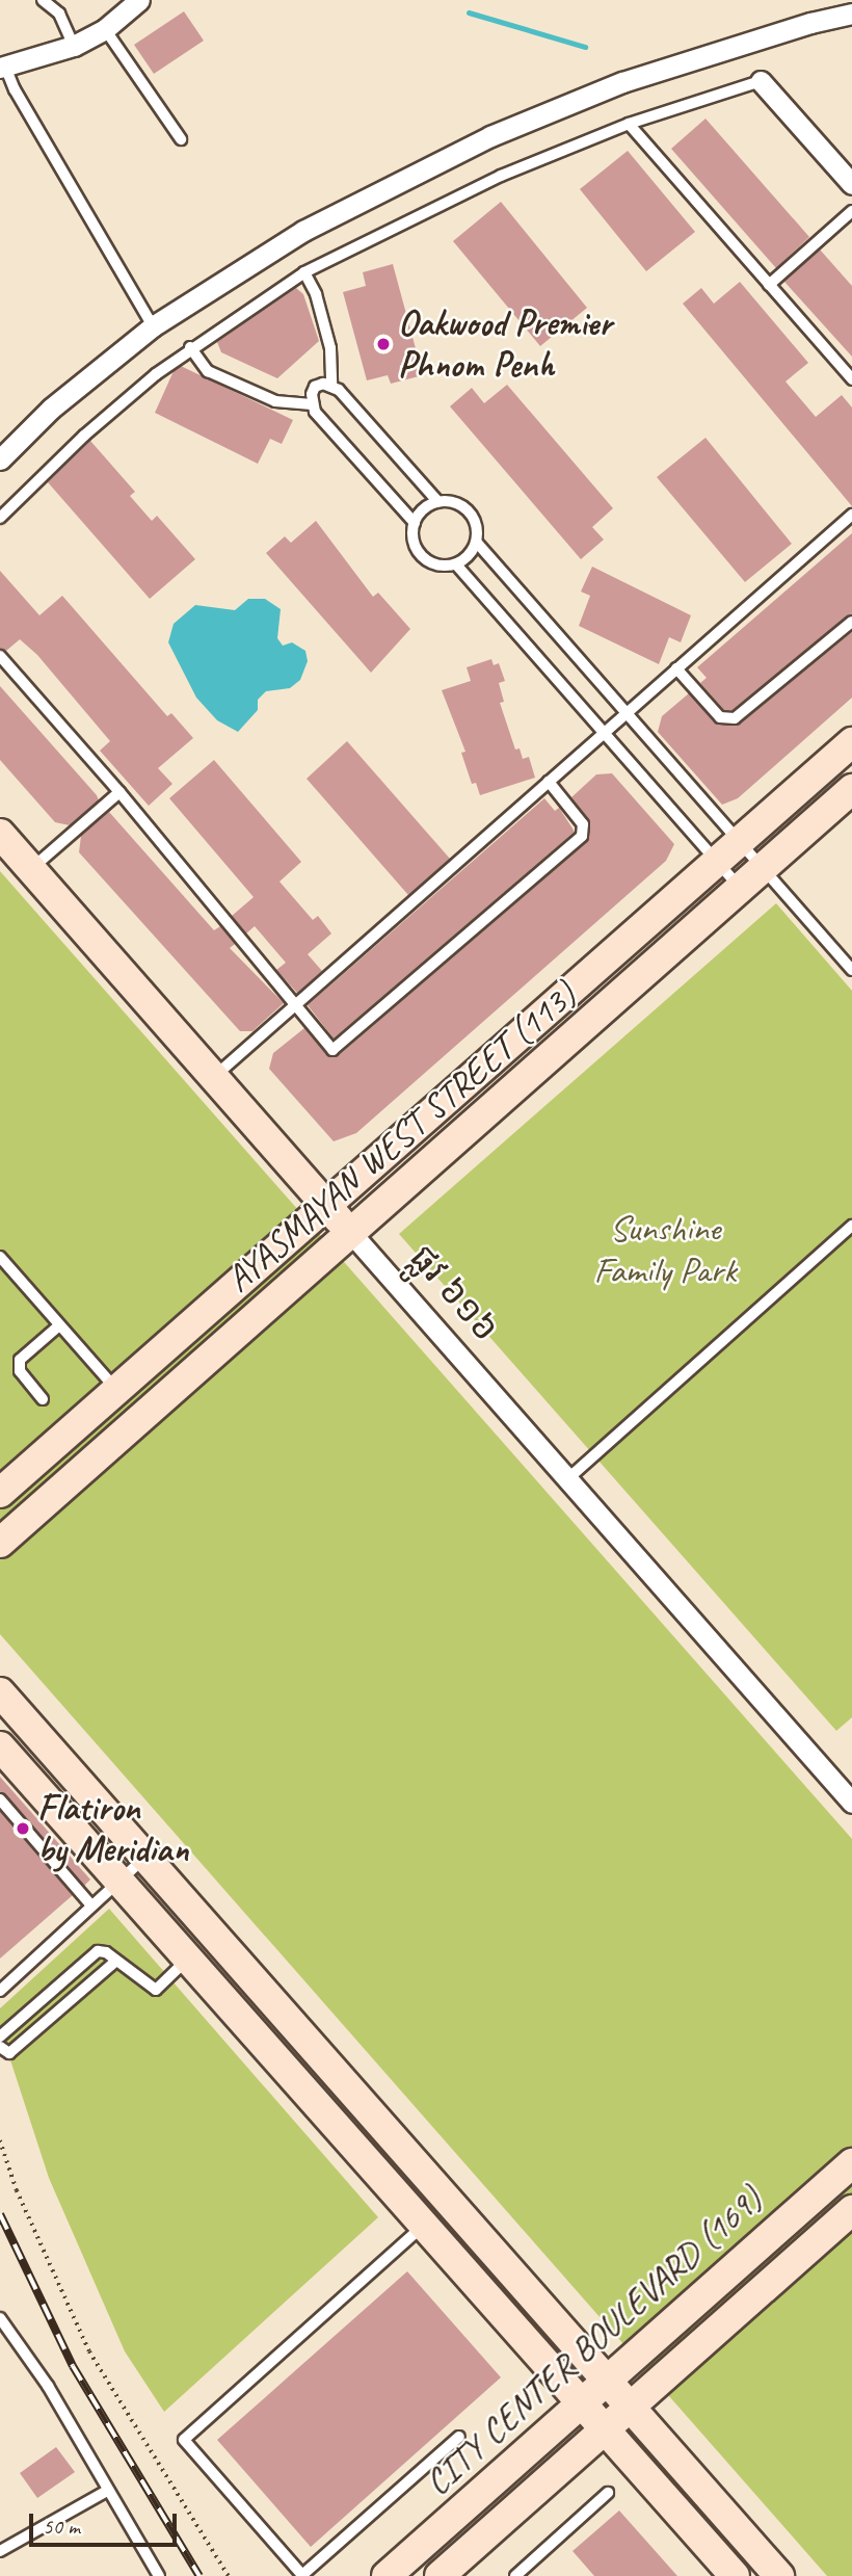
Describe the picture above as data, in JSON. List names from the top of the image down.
{
  "streets": {
    "street": ["AYASMAYAN WEST STREET (113)", "ផ្លូវ ៦១៦", "CITY CENTER BOULEVARD (169)"]
  },
  "crossings": [
    ["AYASMAYAN WEST STREET (113)", "ផ្លូវ ៦១៦"]
  ],
  "parks": ["Sunshine Family Park"],
  "places": ["Oakwood Premier Phnom Penh", "Flatiron by Meridian"],
  "scale_bar": "50 m"
}
